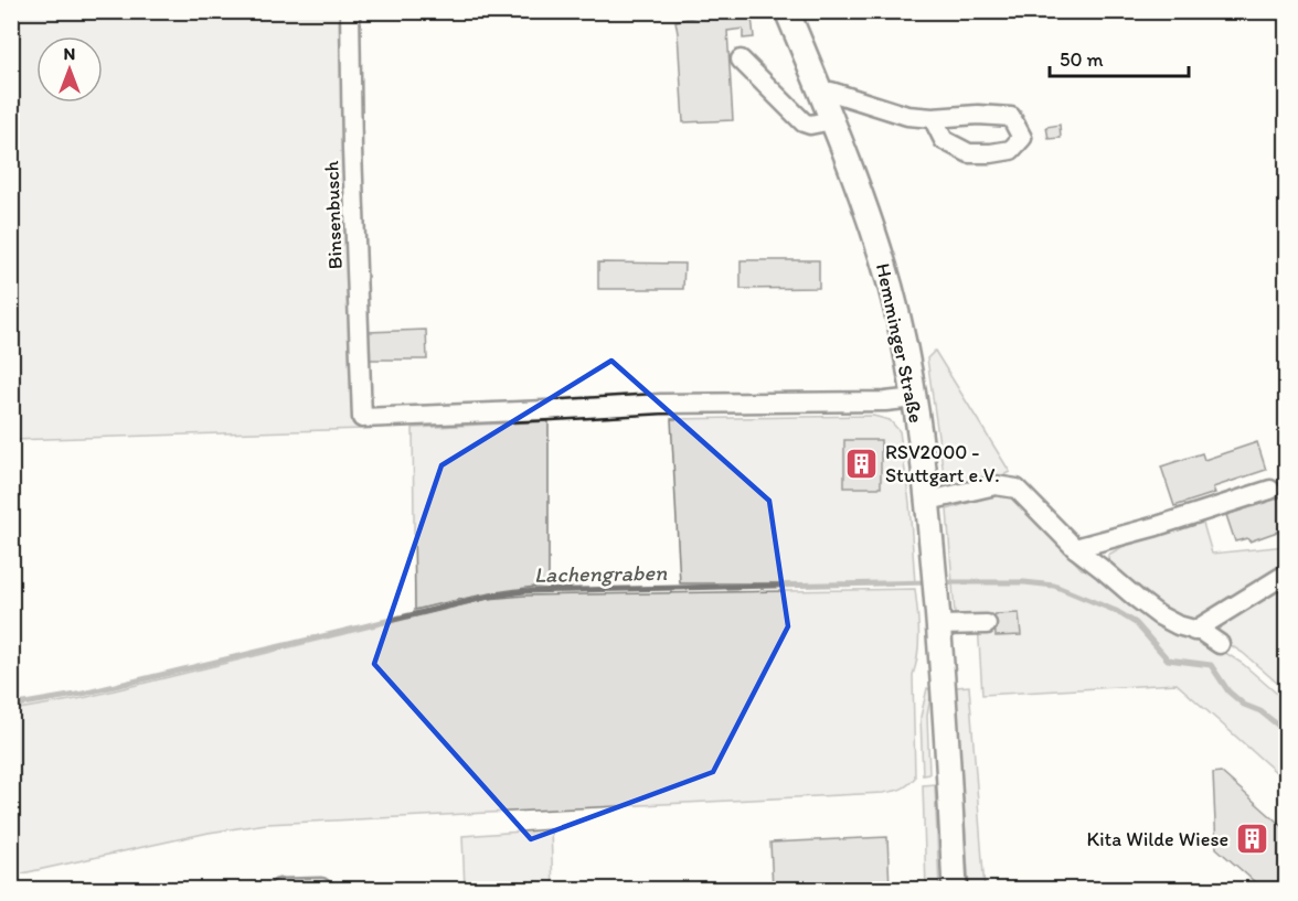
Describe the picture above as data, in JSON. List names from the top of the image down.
{
  "streets": {
    "main road": ["Hemminger Straße"],
    "street": ["Binsenbusch"]
  },
  "crossings": [
    ["Binsenbusch", "Hemminger Straße"]
  ],
  "water": ["Lachengraben"],
  "places": {
    "building": ["RSV2000 - Stuttgart e.V.", "Kita Wilde Wiese"]
  },
  "scale_bar": "50 m",
  "north": "top"
}
